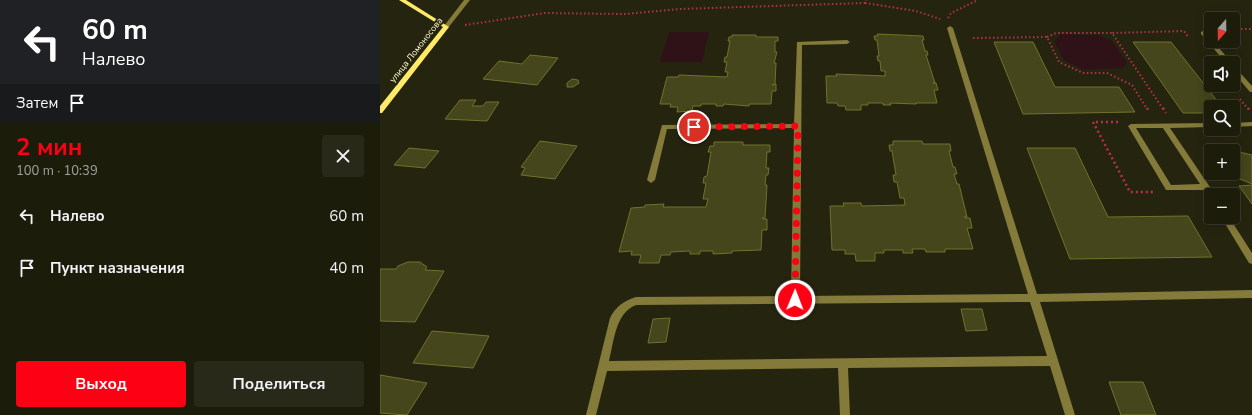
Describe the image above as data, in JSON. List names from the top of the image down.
{
  "streets": {
    "street": ["улица Ломоносова"]
  },
  "north": "bottom",
  "page": {
    "turn": ["60 m", "Налево"],
    "map_buttons": ["+", "−"],
    "then": "Затем",
    "heading": ["2 мин", "100 m · 10:39"],
    "list": [
      {
        "name": "Налево",
        "value": "60 m"
      },
      {
        "name": "Пункт назначения",
        "value": "40 m"
      }
    ],
    "buttons": ["Выход", "Поделиться"]
  }
}
